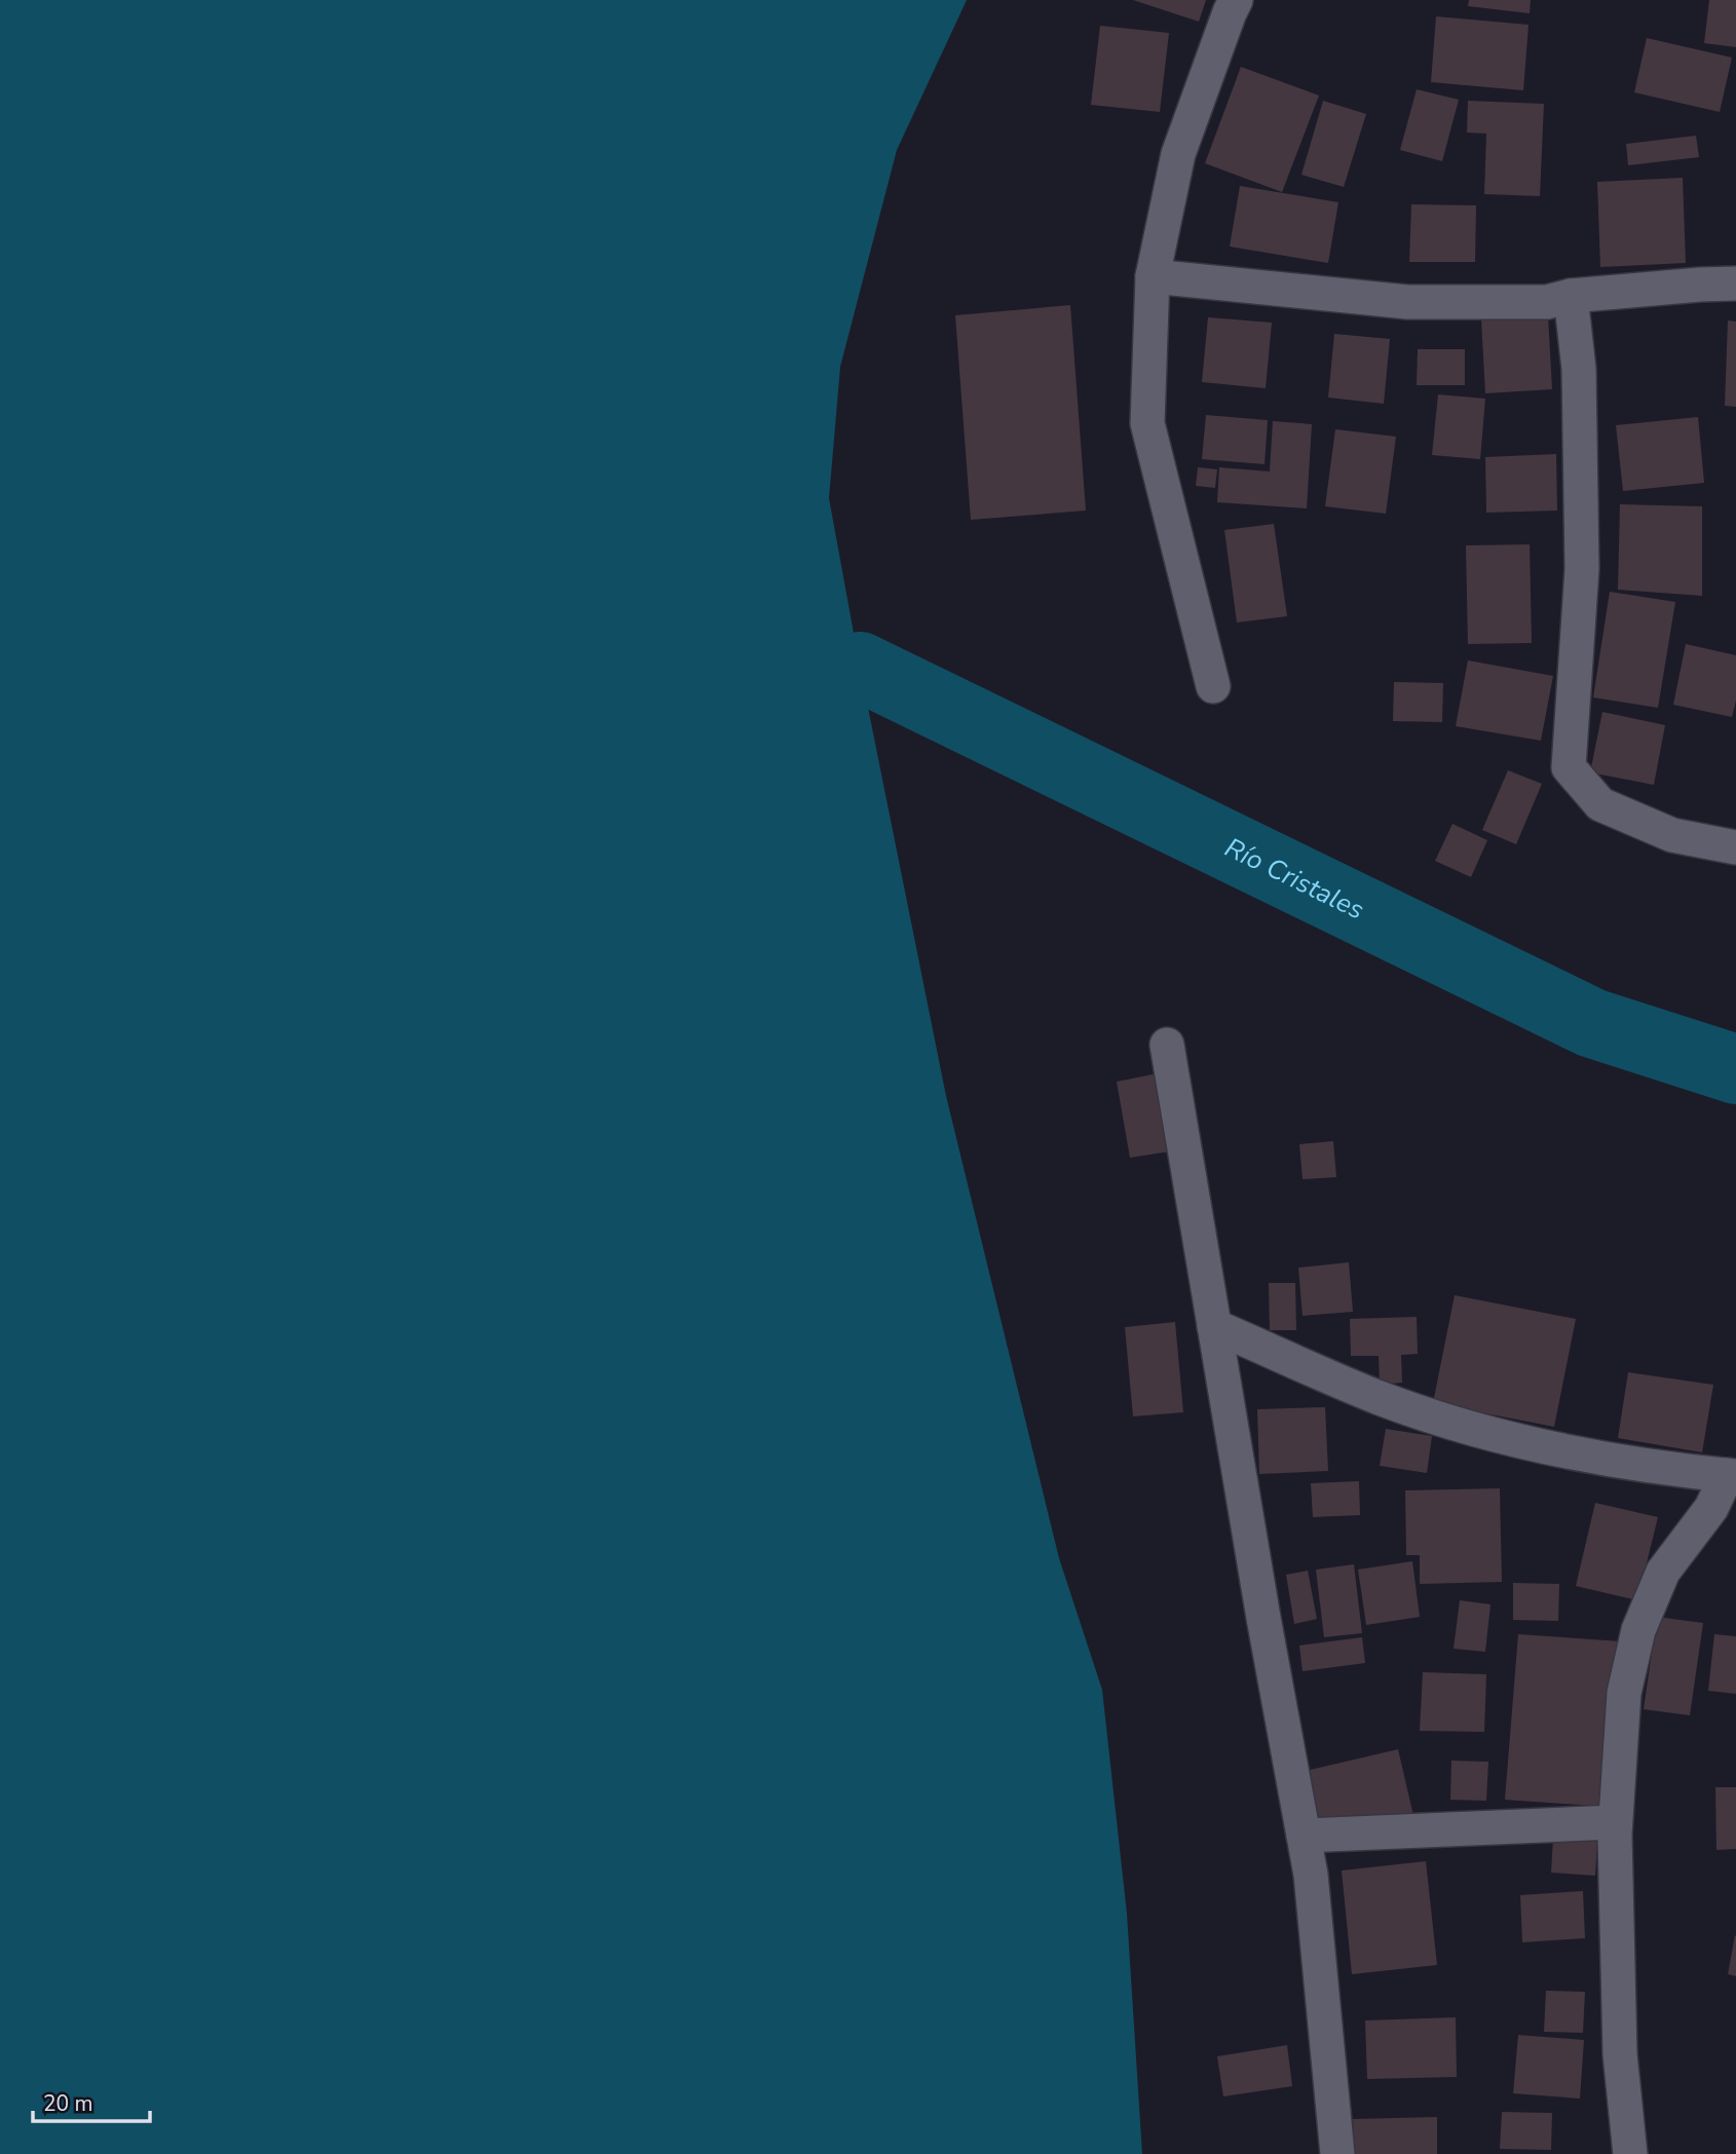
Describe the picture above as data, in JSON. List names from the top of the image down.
{
  "water": ["Río Cristales"],
  "scale_bar": "20 m"
}
